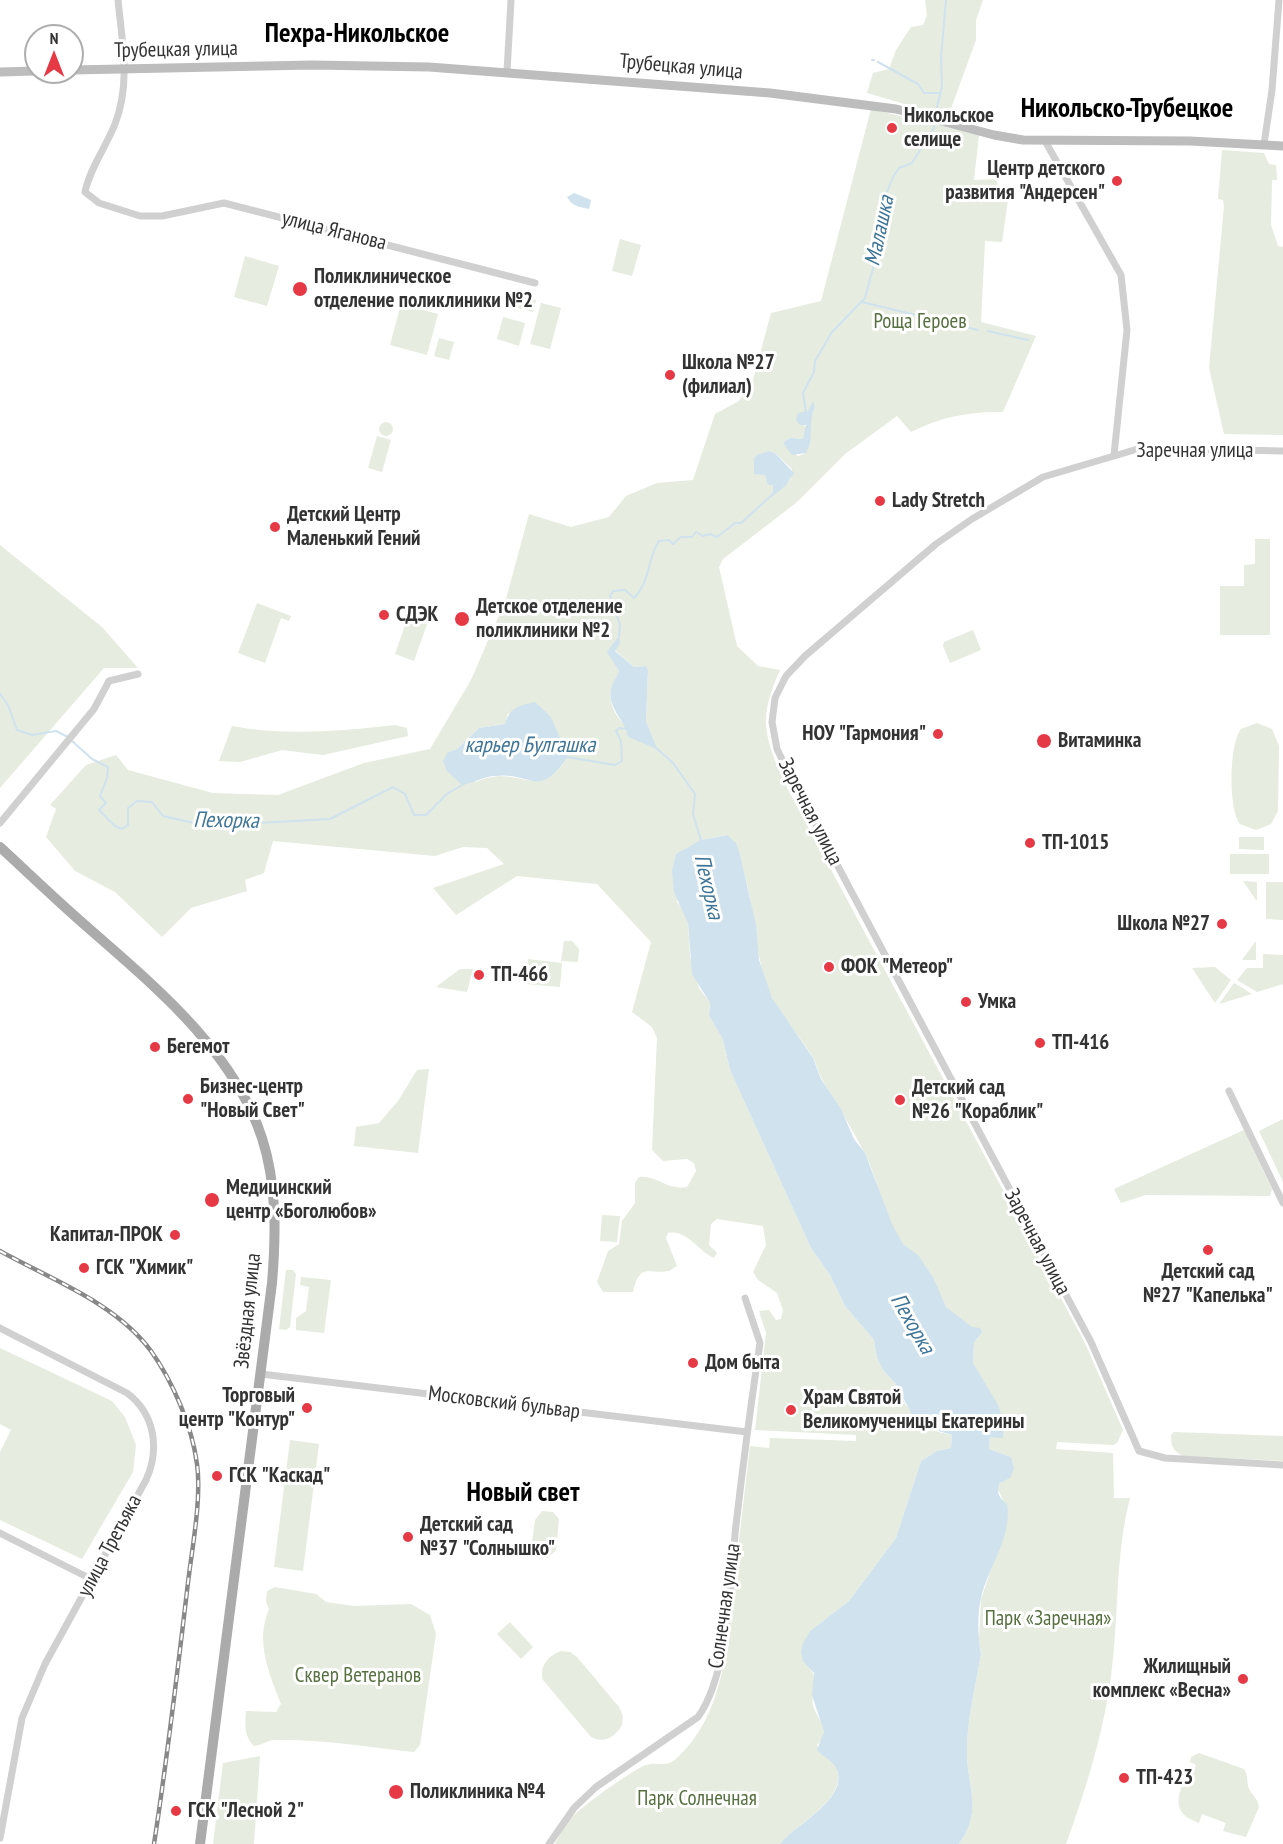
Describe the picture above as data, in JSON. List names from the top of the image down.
{
  "streets": {
    "main road": ["Трубецкая улица", "Звёздная улица"],
    "street": [
      "улица Яганова",
      "Заречная улица",
      "Московский бульвар",
      "улица Третьяка",
      "Солнечная улица"
    ]
  },
  "crossings": [
    ["Трубецкая улица", "улица Яганова"],
    ["Звёздная улица", "Московский бульвар"],
    ["Московский бульвар", "Солнечная улица"]
  ],
  "districts": ["Пехра-Никольское", "Никольско-Трубецкое", "Новый свет"],
  "water": ["Малашка", "карьер Булгашка", "Пехорка"],
  "parks": [
    "Роща Героев",
    "Парк «Заречная»",
    "Сквер Ветеранов",
    "Парк Солнечная"
  ],
  "places": [
    "Никольское селище",
    "Центр детского развития \"Андерсен\"",
    "Поликлиническое отделение поликлиники №2",
    "Школа №27 (филиал)",
    "Lady Stretch",
    "Детский Центр Маленький Гений",
    "СДЭК",
    "Детское отделение поликлиники №2",
    "НОУ \"Гармония\"",
    "Витаминка",
    "ТП-1015",
    "Школа №27",
    "ФОК \"Метеор\"",
    "ТП-466",
    "Умка",
    "ТП-416",
    "Бегемот",
    "Бизнес-центр \"Новый Свет\"",
    "Детский сад №26 \"Кораблик\"",
    "Медицинский центр «Боголюбов»",
    "Капитал-ПРОК",
    "Детский сад №27 \"Капелька\"",
    "ГСК \"Химик\"",
    "Дом быта",
    "Торговый центр \"Контур\"",
    "Храм Святой Великомученицы Екатерины",
    "ГСК \"Каскад\"",
    "Детский сад №37 \"Солнышко\"",
    "Жилищный комплекс «Весна»",
    "ТП-423",
    "Поликлиника №4",
    "ГСК \"Лесной 2\""
  ],
  "north": "top"
}
